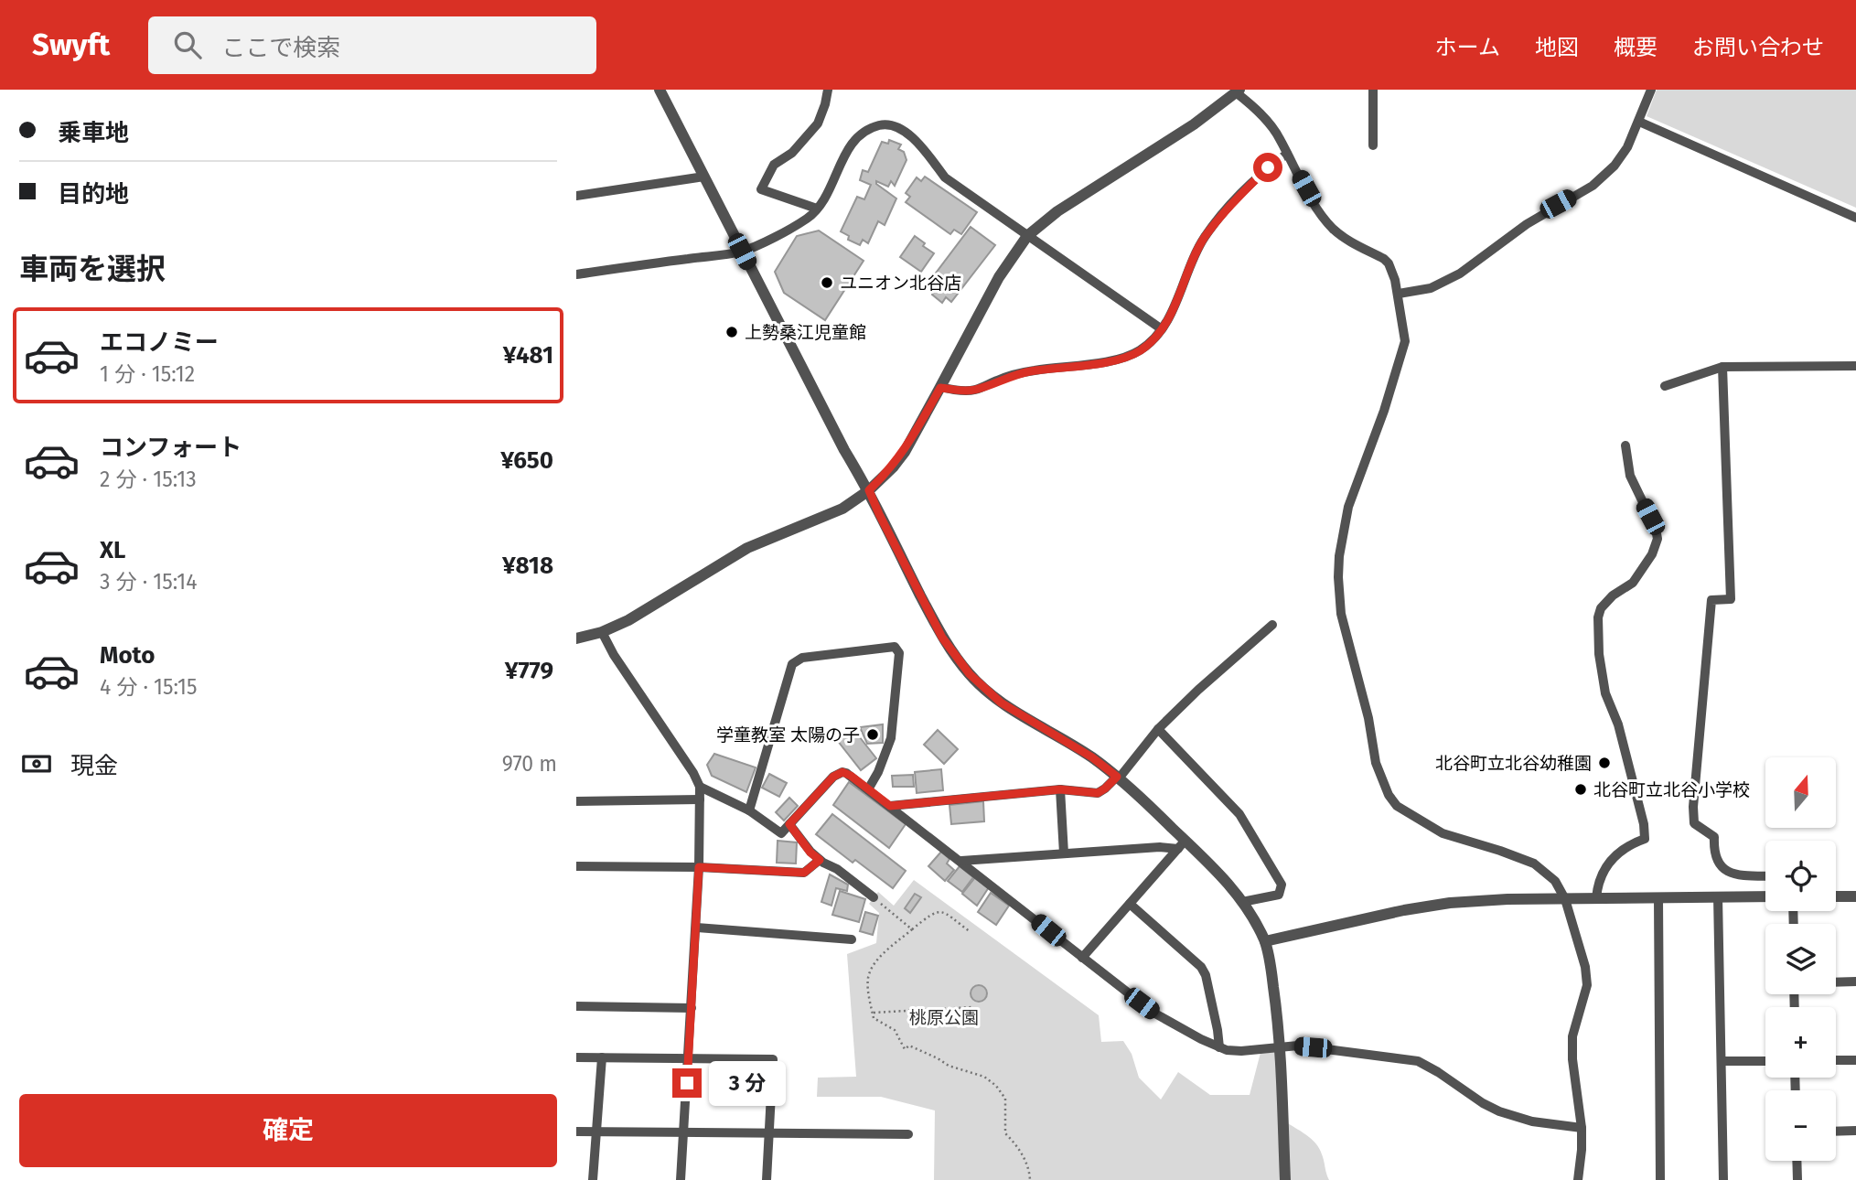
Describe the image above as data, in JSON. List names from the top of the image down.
{
  "parks": ["桃原公園"],
  "places": [
    "ユニオン北谷店",
    "上勢桑江児童館",
    "学童教室 太陽の子",
    "北谷町立北谷幼稚園",
    "北谷町立北谷小学校"
  ],
  "north": "top",
  "page": {
    "header": "Swyft",
    "search": "ここで検索",
    "nav": [
      "ホーム",
      "地図",
      "概要",
      "お問い合わせ"
    ],
    "banner": ["乗車地", "目的地"],
    "heading": "車両を選択",
    "list": [
      {
        "name": "エコノミー",
        "note": "1 分 · 15:12",
        "value": "¥481"
      },
      {
        "name": "コンフォート",
        "note": "2 分 · 15:13",
        "value": "¥650"
      },
      {
        "name": "XL",
        "note": "3 分 · 15:14",
        "value": "¥818"
      },
      {
        "name": "Moto",
        "note": "4 分 · 15:15",
        "value": "¥779"
      }
    ],
    "pay": ["現金", "970 m"],
    "map_buttons": ["+", "−"],
    "bubble": "3 分",
    "buttons": "確定"
  }
}
